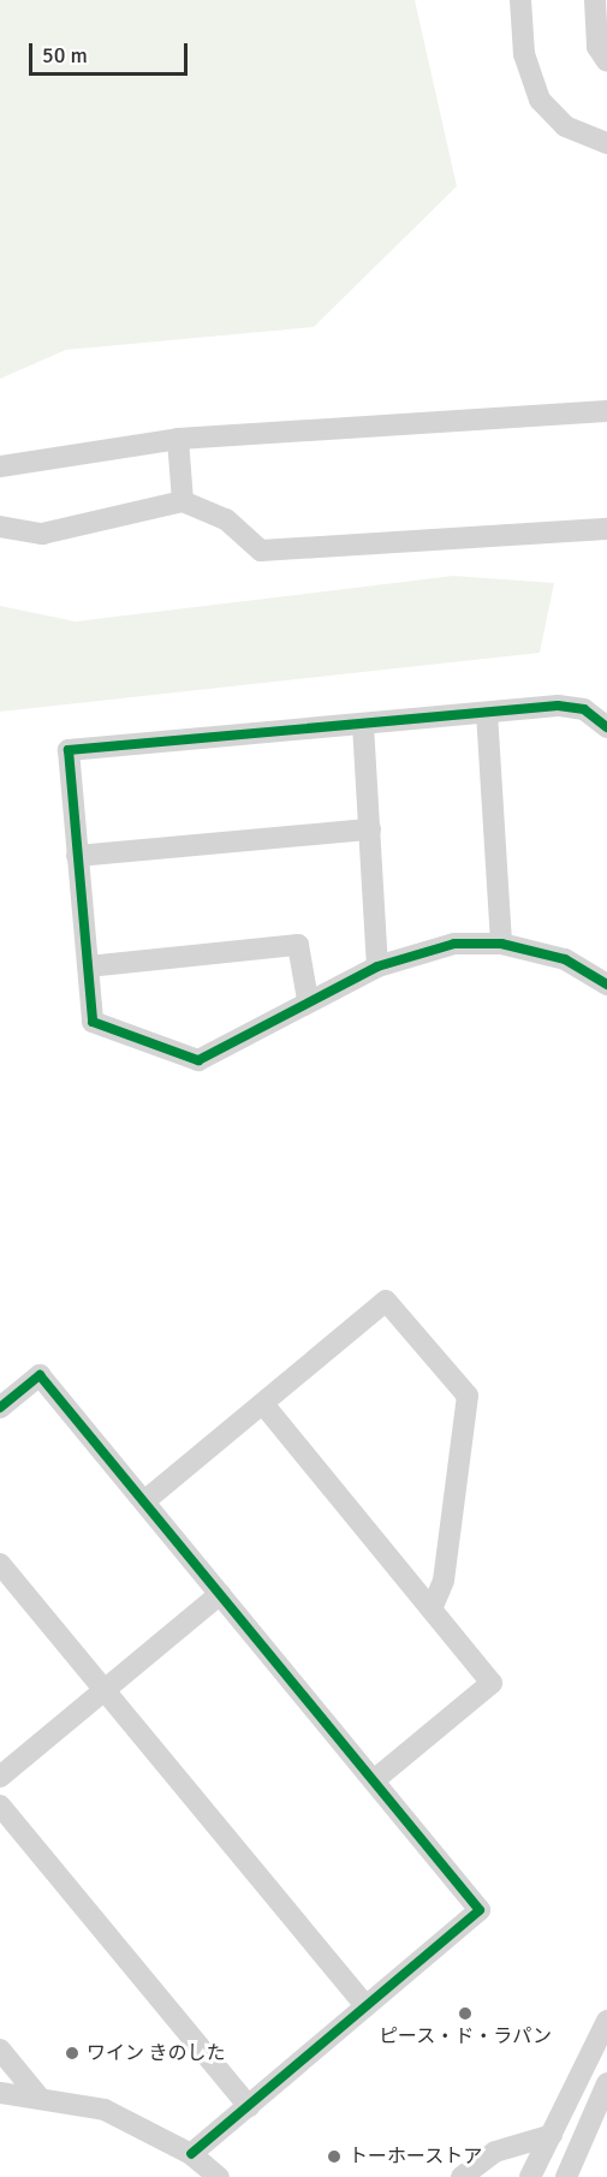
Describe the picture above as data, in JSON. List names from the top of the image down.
{
  "places": ["ピース・ド・ラパン", "ワイン きのした", "トーホーストア"],
  "scale_bar": "50 m"
}
